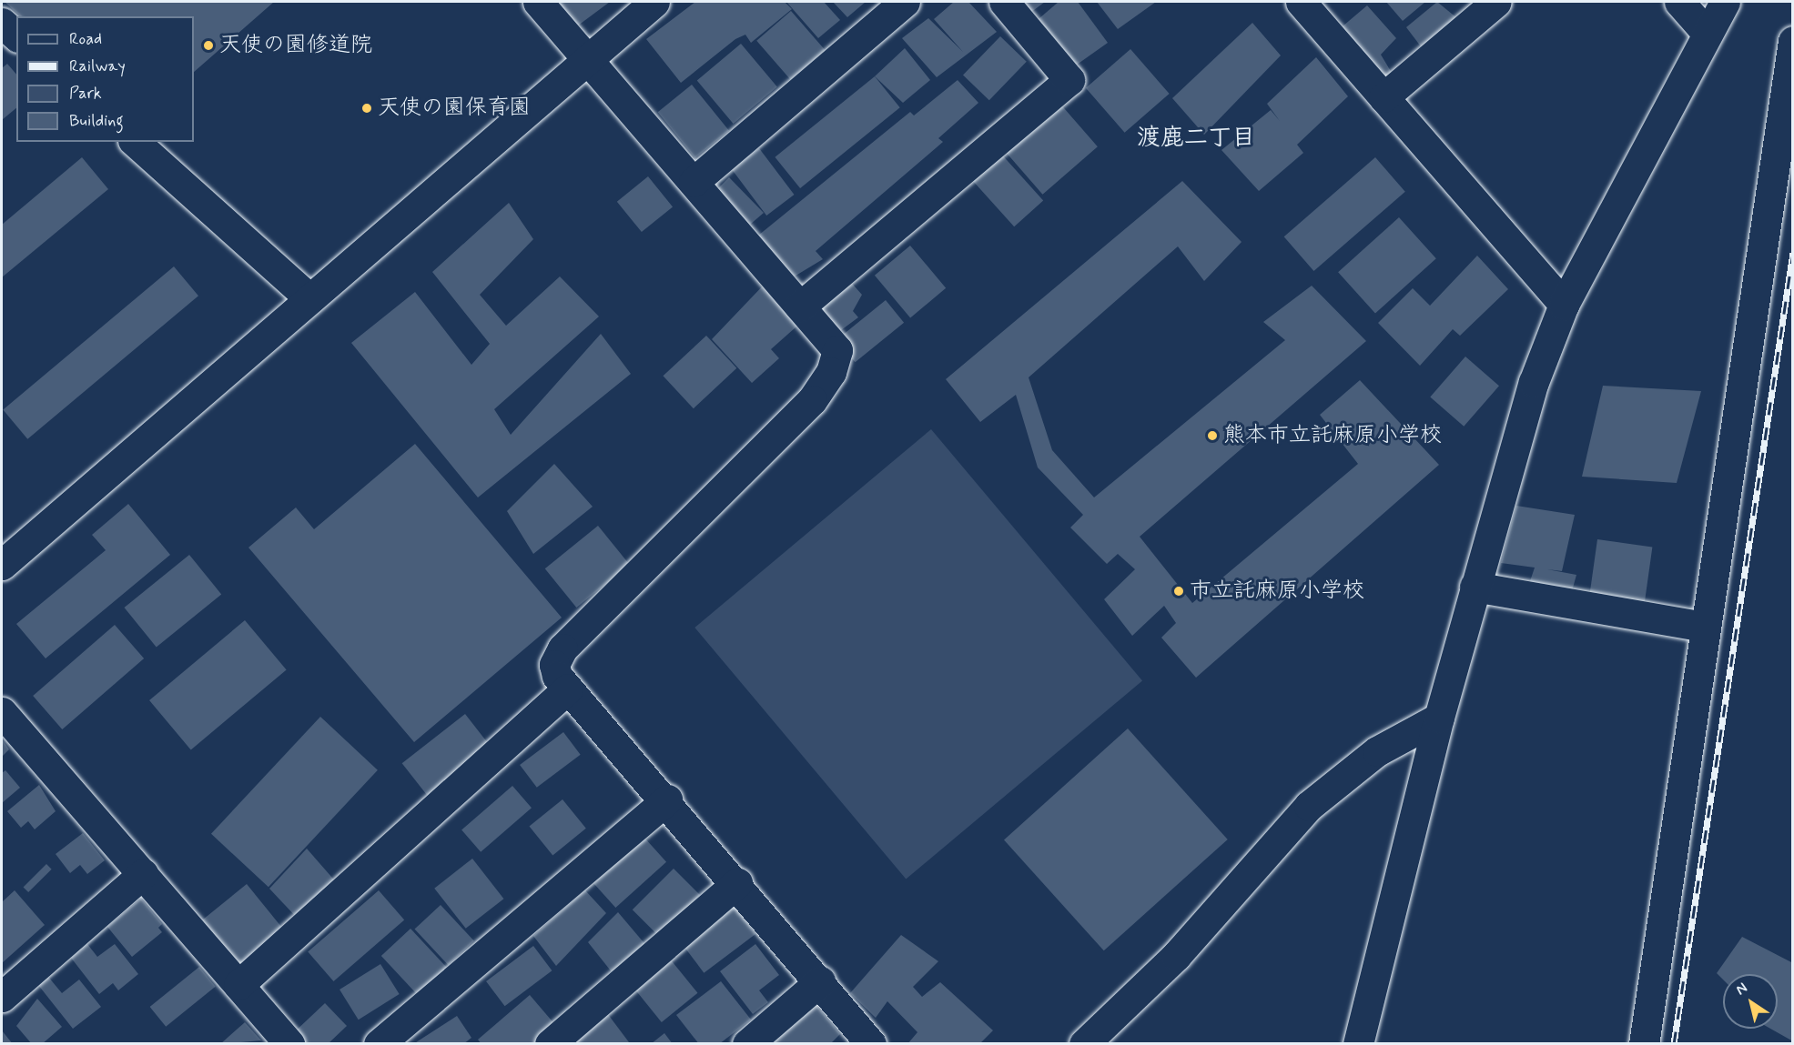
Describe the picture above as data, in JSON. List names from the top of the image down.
{
  "districts": ["渡鹿二丁目"],
  "places": [
    "天使の園修道院",
    "天使の園保育園",
    "熊本市立託麻原小学校",
    "市立託麻原小学校"
  ],
  "legend": [
    "Road",
    "Railway",
    "Park",
    "Building"
  ],
  "north": "top left"
}
